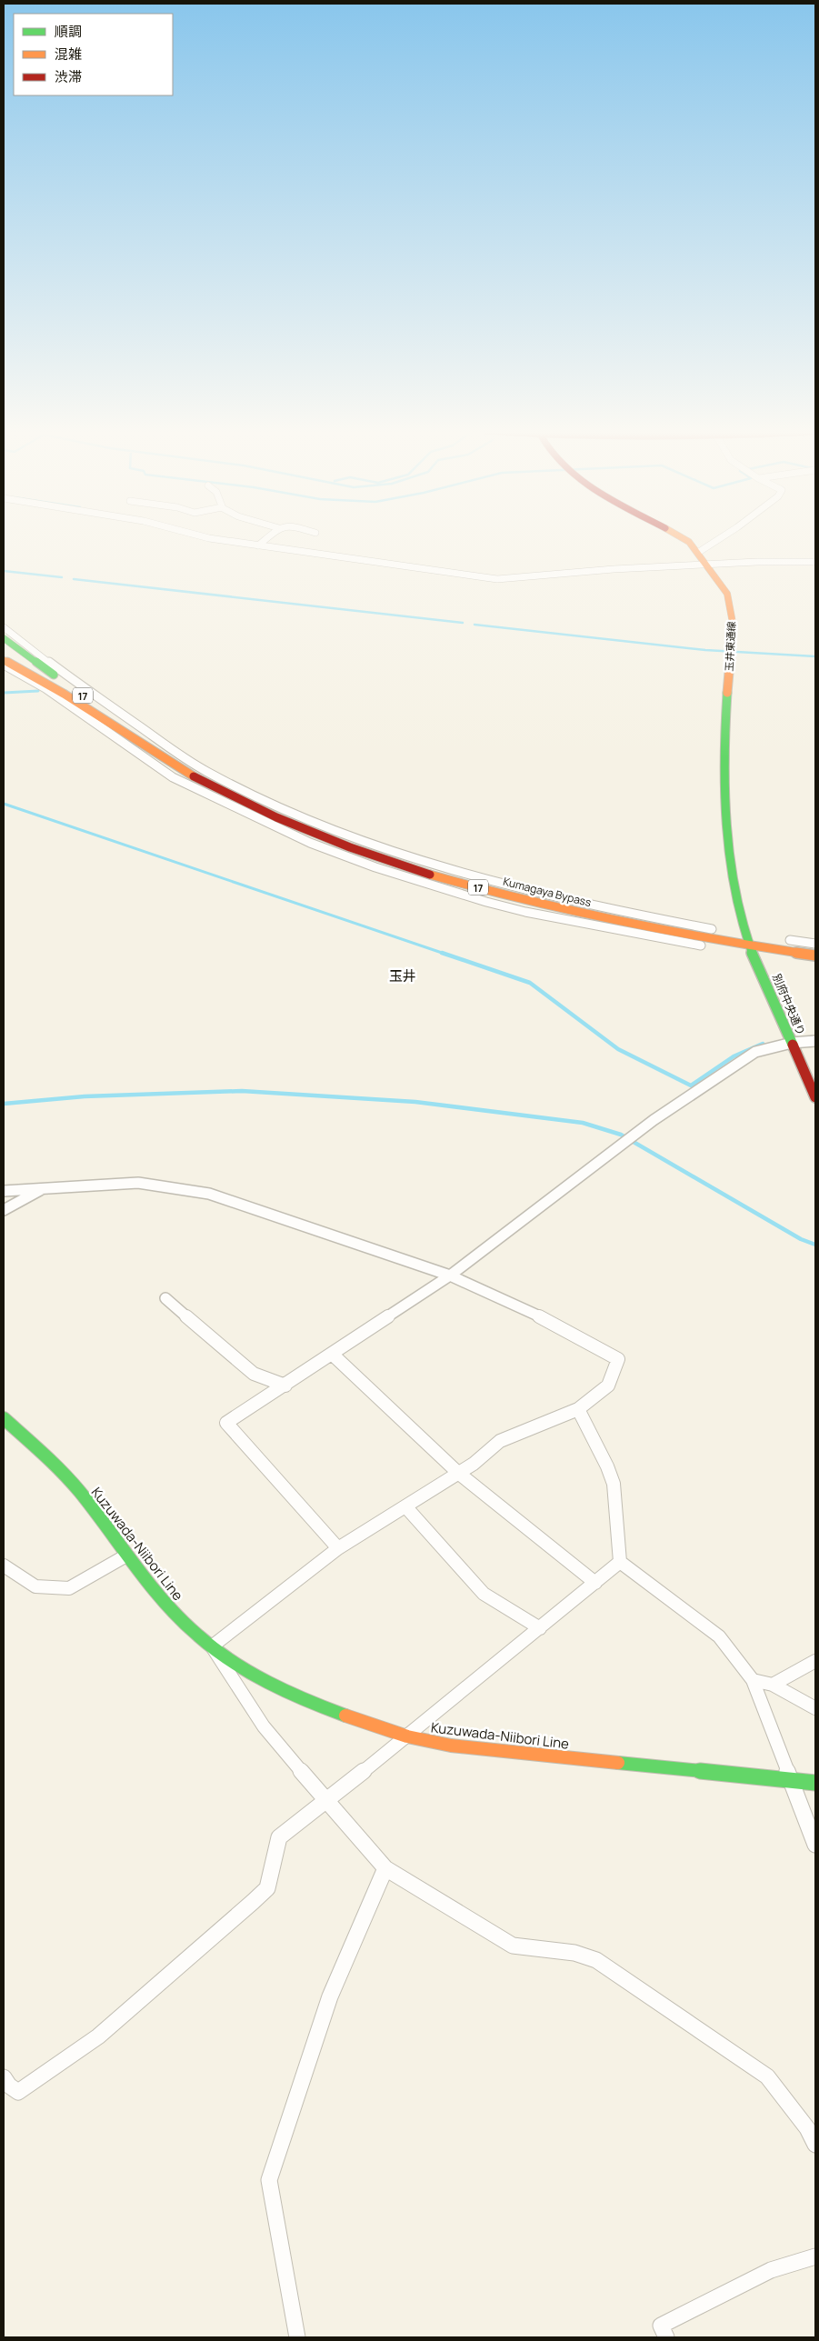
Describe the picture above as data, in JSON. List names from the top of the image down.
{
  "streets": {
    "main road": [
      "玉井東通線",
      "17",
      "Kumagaya Bypass",
      "別府中央通り",
      "Kuzuwada-Niibori Line"
    ]
  },
  "crossings": [
    ["玉井東通線", "Kumagaya Bypass"],
    ["玉井東通線", "別府中央通り"],
    ["17", "Kumagaya Bypass"],
    ["Kumagaya Bypass", "別府中央通り"]
  ],
  "districts": ["玉井"],
  "legend": ["順調", "混雑", "渋滞"]
}
